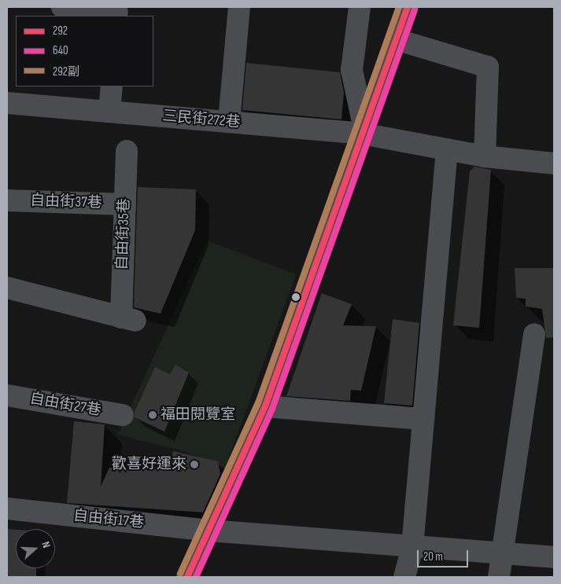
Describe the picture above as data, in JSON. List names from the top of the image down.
{
  "streets": {
    "street": [
      "三民街272巷",
      "自由街37巷",
      "自由街35巷",
      "自由街27巷",
      "自由街17巷"
    ]
  },
  "crossings": [
    ["自由街37巷", "自由街35巷"]
  ],
  "places": ["福田閱覽室", "歡喜好運來"],
  "lines": ["transit line 292", "transit line 292副", "transit line 640"],
  "legend": ["292", "640", "292副"],
  "scale_bar": "20 m",
  "north": "right"
}
